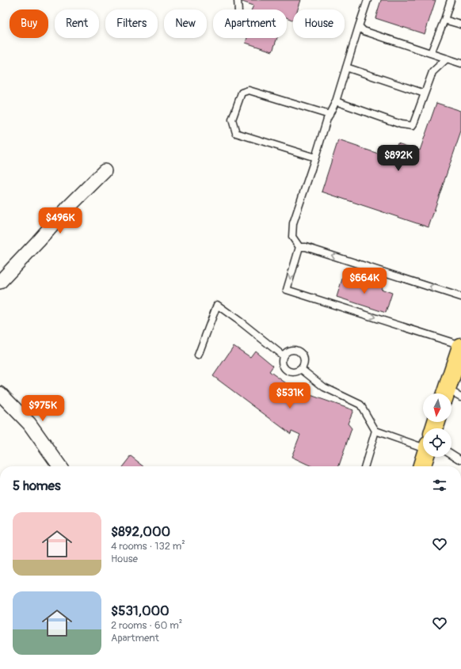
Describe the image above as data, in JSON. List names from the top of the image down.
{
  "north": "bottom",
  "page": {
    "chip": [
      "Buy",
      "Rent",
      "Filters",
      "New",
      "Apartment",
      "House"
    ],
    "price": [
      "$892K",
      "$496K",
      "$664K",
      "$531K",
      "$975K"
    ],
    "heading": "5 homes",
    "list": [
      {
        "name": "$892,000",
        "note": "4 rooms · 132 m² · House"
      },
      {
        "name": "$531,000",
        "note": "2 rooms · 60 m² · Apartment"
      }
    ]
  }
}
